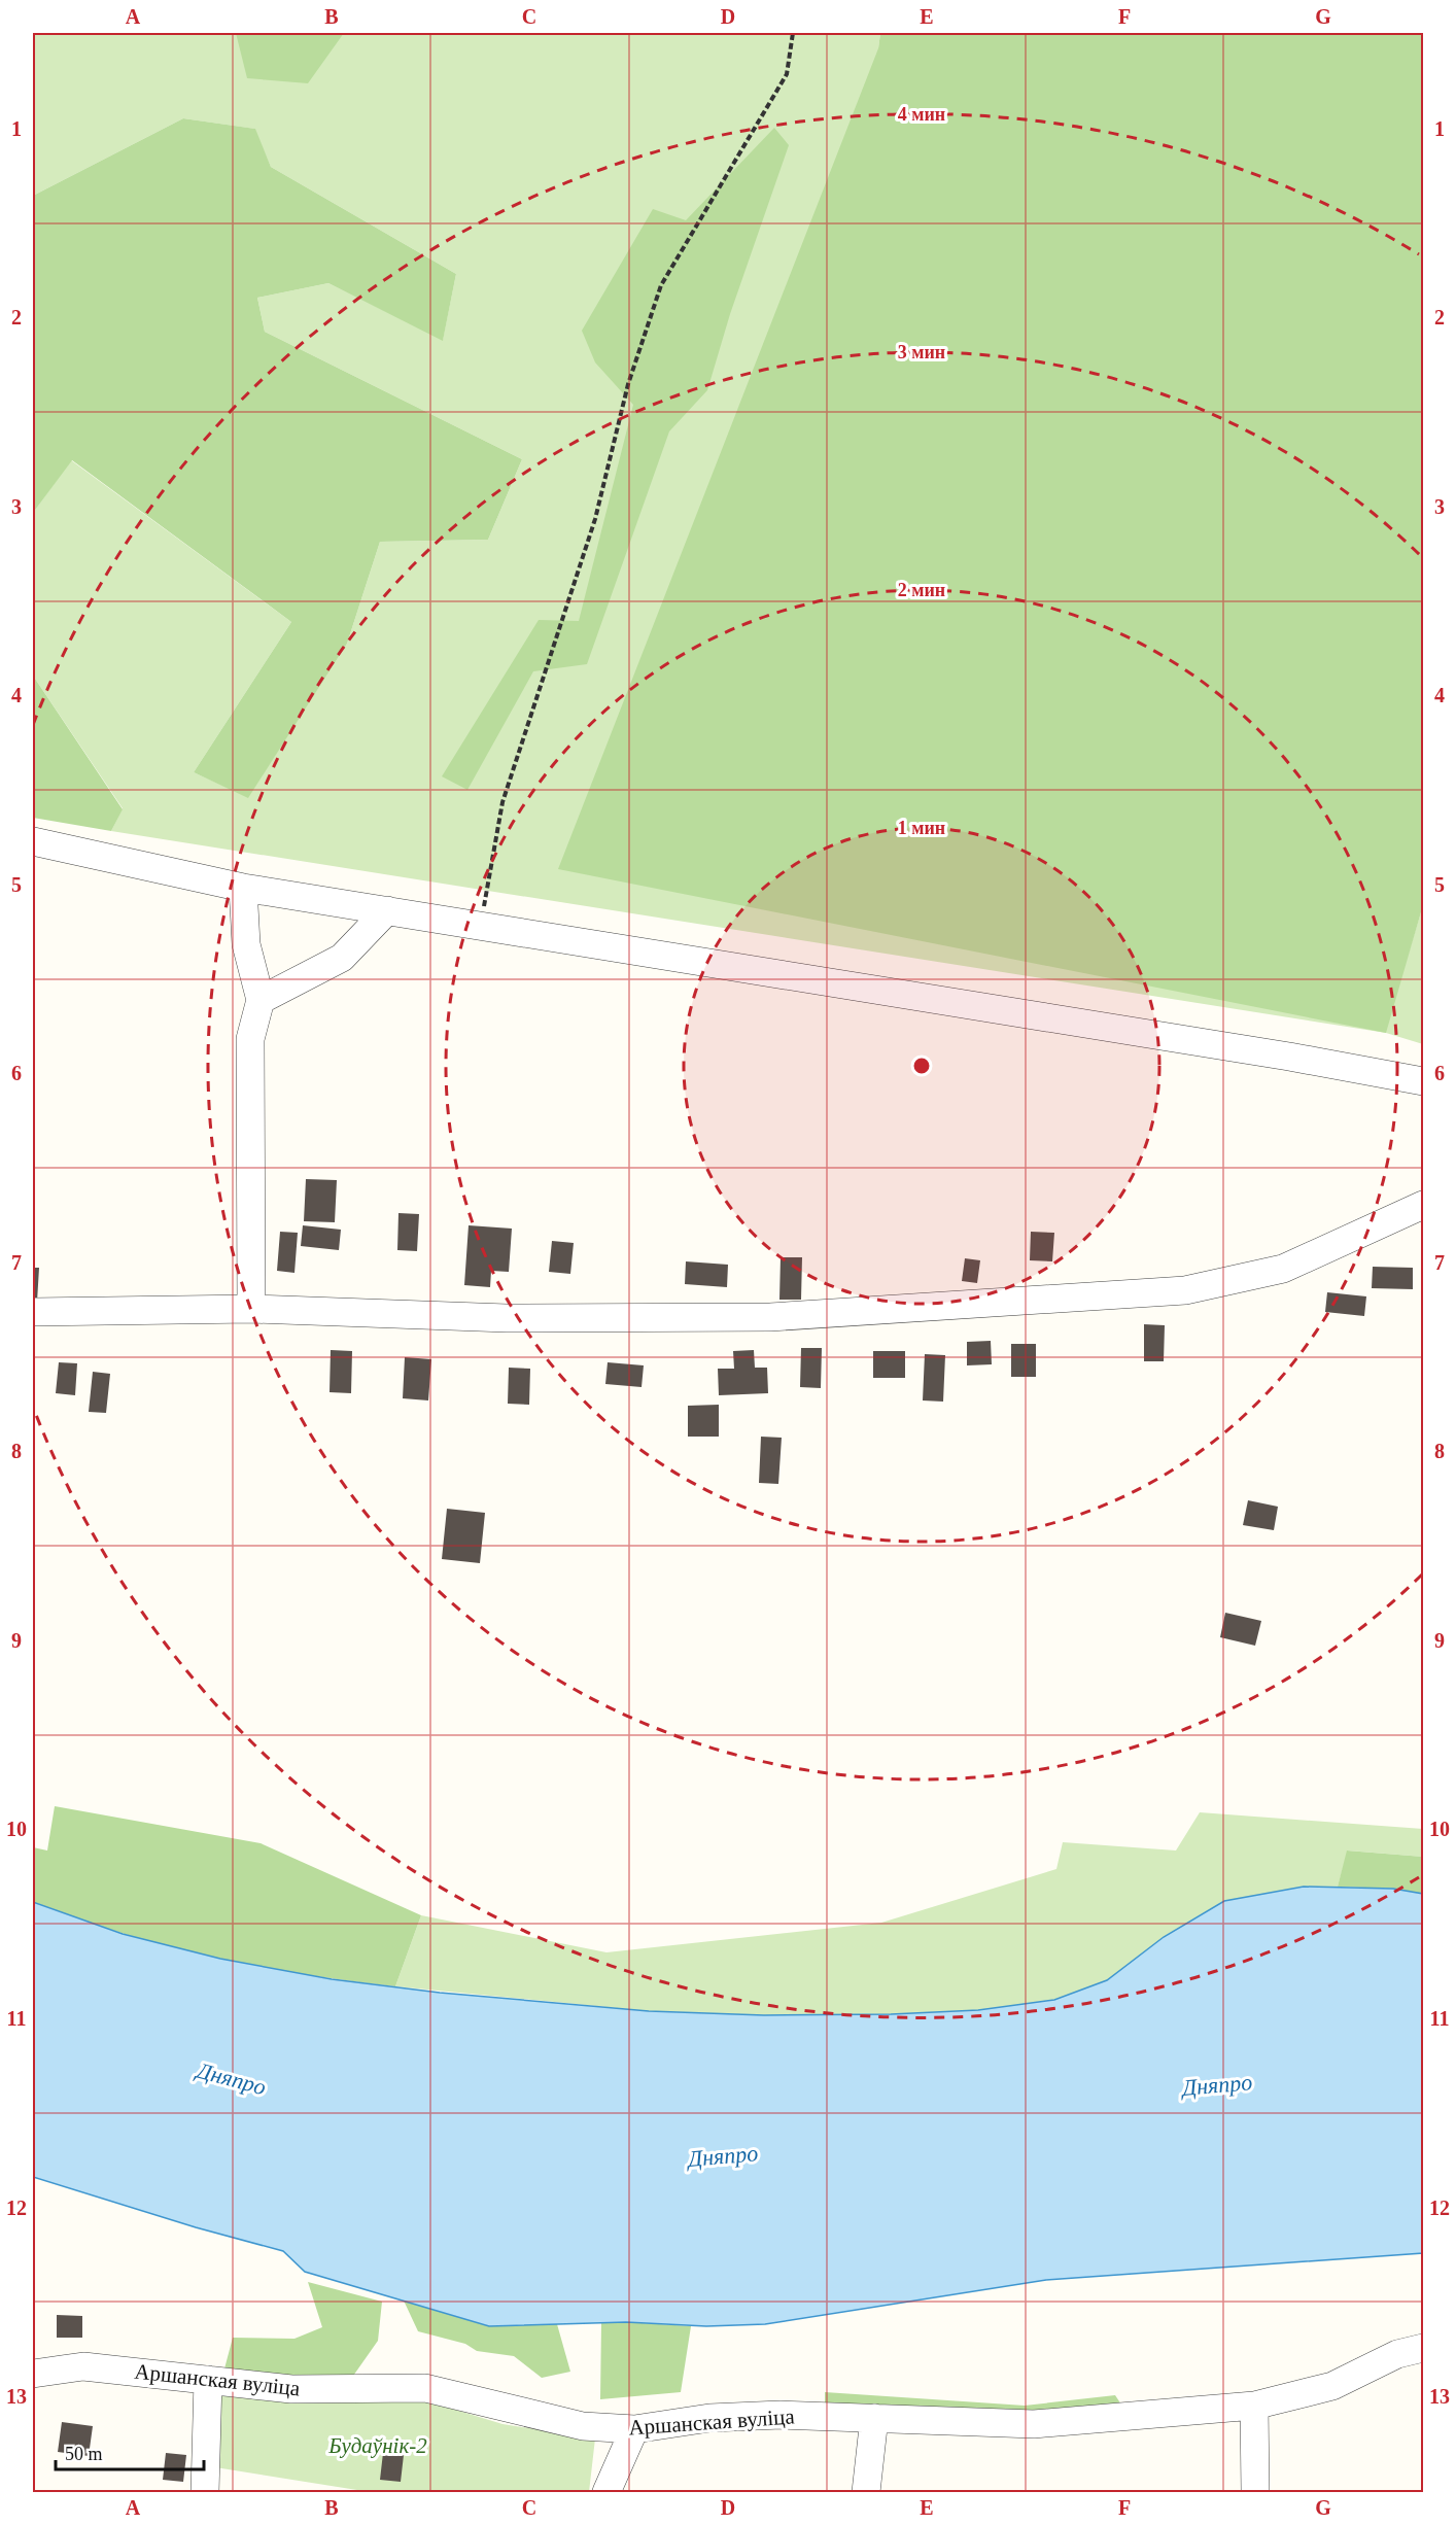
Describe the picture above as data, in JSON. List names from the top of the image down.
{
  "streets": {
    "street": ["Аршанская вуліца"]
  },
  "water": ["Дняпро"],
  "parks": ["Будаўнік-2"],
  "scale_bar": "50 m",
  "grid": {
    "columns": [
      "A",
      "B",
      "C",
      "D",
      "E",
      "F",
      "G"
    ],
    "rows": [
      "1",
      "2",
      "3",
      "4",
      "5",
      "6",
      "7",
      "8",
      "9",
      "10",
      "11",
      "12",
      "13"
    ]
  },
  "rings": [
    "4 мин",
    "3 мин",
    "2 мин",
    "1 мин"
  ]
}
